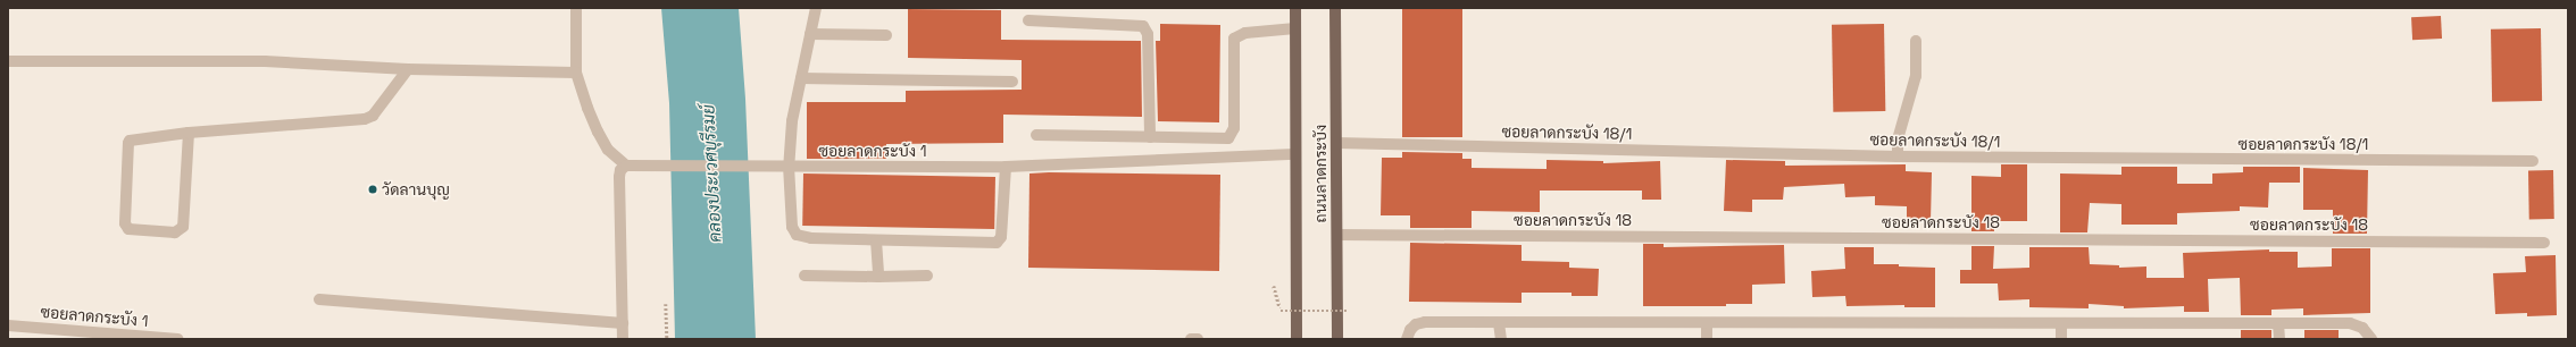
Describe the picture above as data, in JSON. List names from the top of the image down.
{
  "streets": {
    "main road": ["ถนนลาดกระบัง"],
    "street": ["ซอยลาดกระบัง 18/1", "ซอยลาดกระบัง 1", "ซอยลาดกระบัง 18"]
  },
  "crossings": [
    ["ซอยลาดกระบัง 18/1", "ถนนลาดกระบัง"],
    ["ซอยลาดกระบัง 1", "ถนนลาดกระบัง"],
    ["ถนนลาดกระบัง", "ซอยลาดกระบัง 18"]
  ],
  "water": ["คลองประเวศบุรีรมย์"],
  "places": ["วัดลานบุญ"]
}
